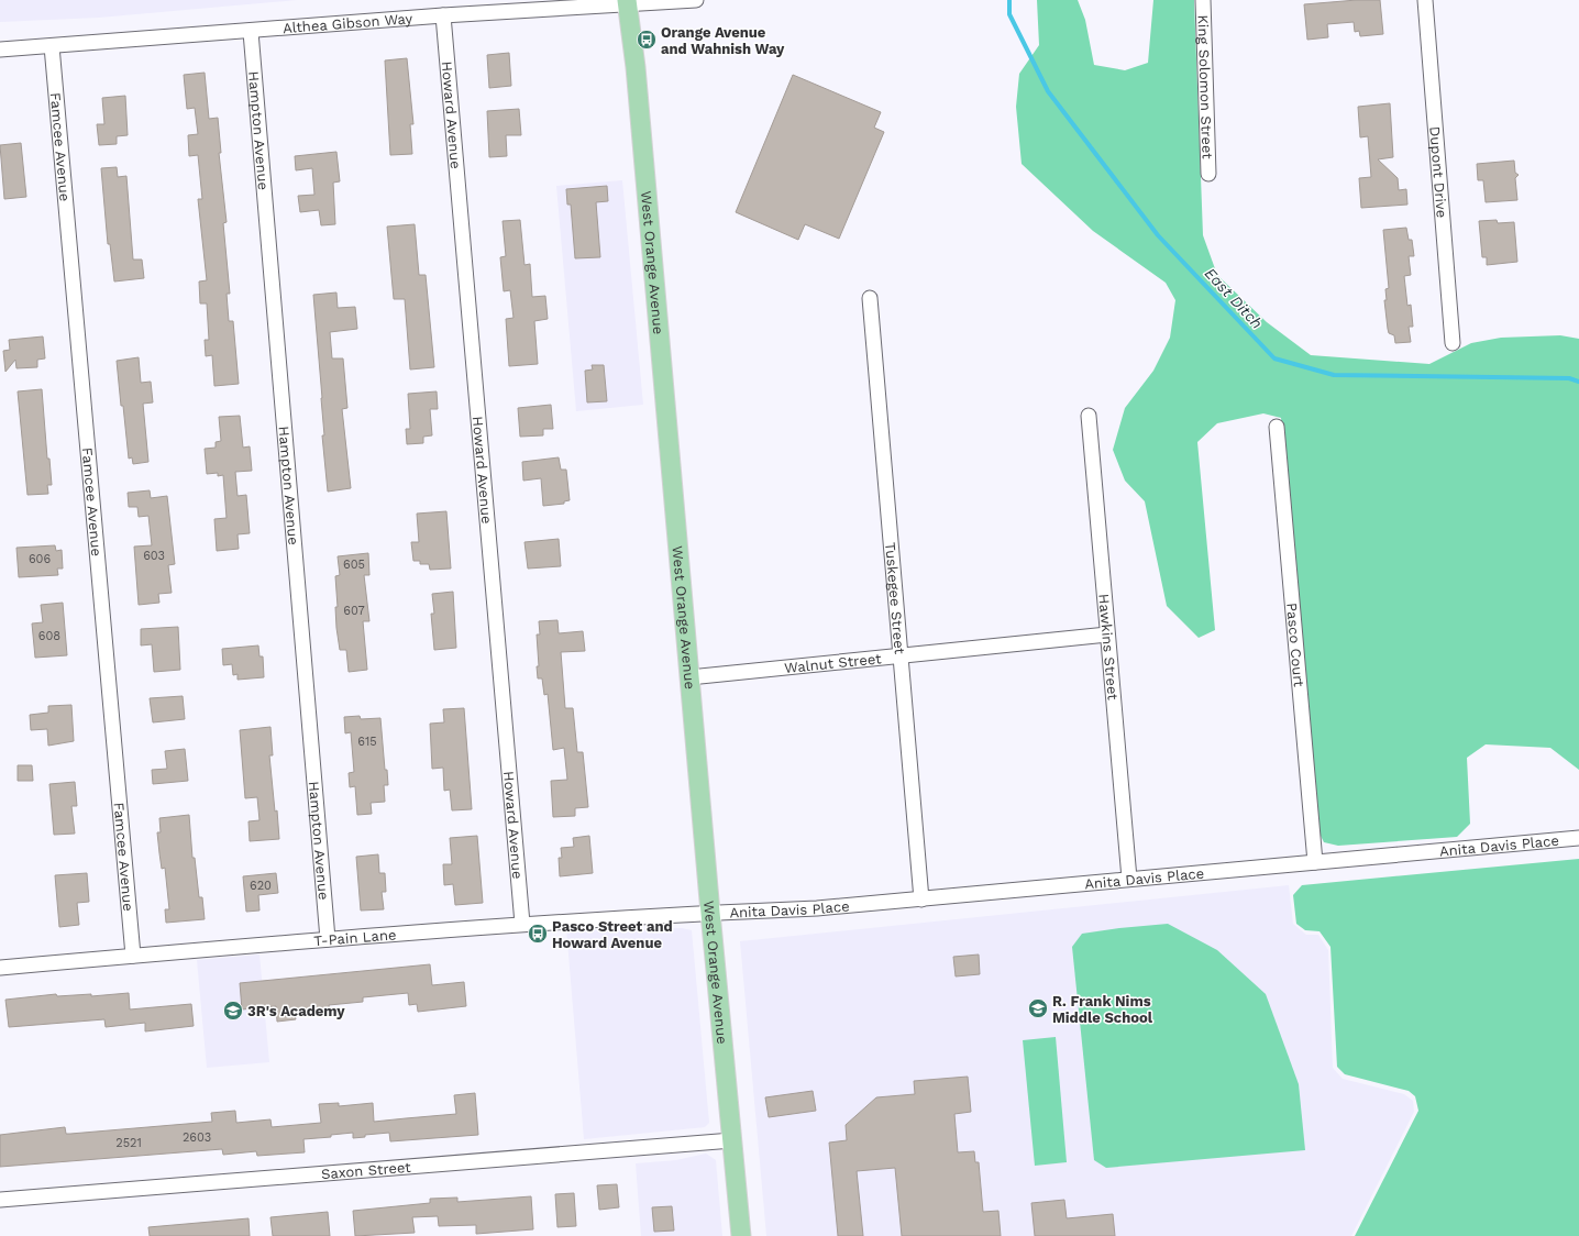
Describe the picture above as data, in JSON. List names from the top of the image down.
{
  "streets": {
    "main road": ["West Orange Avenue"],
    "street": [
      "Althea Gibson Way",
      "King Solomon Street",
      "Howard Avenue",
      "Hampton Avenue",
      "Famcee Avenue",
      "Dupont Drive",
      "Tuskegee Street",
      "Pasco Court",
      "Hawkins Street",
      "Walnut Street",
      "Anita Davis Place",
      "T-Pain Lane",
      "Saxon Street"
    ]
  },
  "crossings": [
    ["Althea Gibson Way", "Howard Avenue"],
    ["Althea Gibson Way", "Hampton Avenue"],
    ["Althea Gibson Way", "Famcee Avenue"],
    ["Althea Gibson Way", "West Orange Avenue"],
    ["Howard Avenue", "T-Pain Lane"],
    ["Hampton Avenue", "T-Pain Lane"],
    ["Famcee Avenue", "T-Pain Lane"],
    ["West Orange Avenue", "Walnut Street"],
    ["West Orange Avenue", "Anita Davis Place"],
    ["West Orange Avenue", "T-Pain Lane"],
    ["West Orange Avenue", "Saxon Street"],
    ["Tuskegee Street", "Walnut Street"],
    ["Tuskegee Street", "Anita Davis Place"],
    ["Pasco Court", "Anita Davis Place"],
    ["Hawkins Street", "Walnut Street"],
    ["Hawkins Street", "Anita Davis Place"],
    ["Anita Davis Place", "T-Pain Lane"]
  ],
  "water": ["East Ditch"],
  "places": {
    "bus stop": ["Orange Avenue and Wahnish Way", "Pasco Street and Howard Avenue"],
    "school or university": ["R. Frank Nims Middle School", "3R's Academy"]
  },
  "house_numbers": [
    "603",
    "606",
    "605",
    "607",
    "608",
    "615",
    "620",
    "2603",
    "2521"
  ]
}
